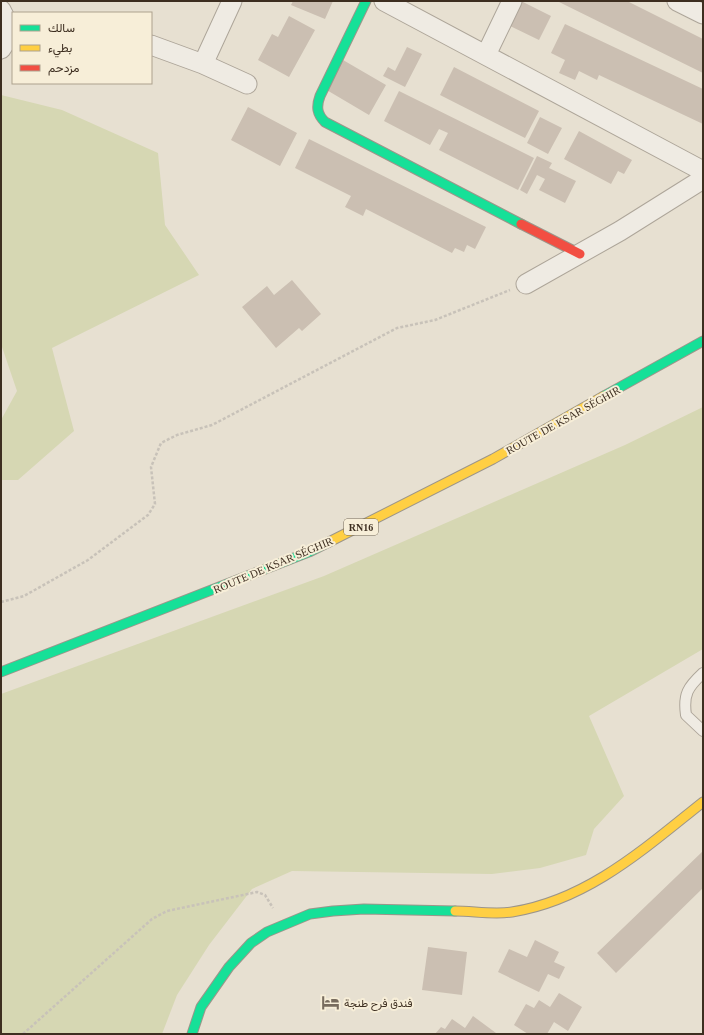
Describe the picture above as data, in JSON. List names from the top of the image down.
{
  "streets": {
    "street": ["ROUTE DE KSAR SÉGHIR", "RN16"]
  },
  "places": {
    "hotel": ["فندق فرح طنجة"]
  },
  "legend": ["سالك", "بطيء", "مزدحم"]
}
